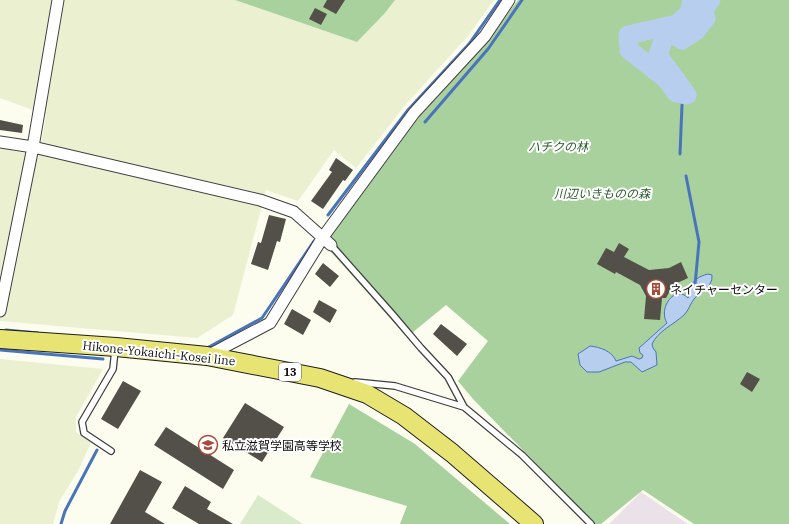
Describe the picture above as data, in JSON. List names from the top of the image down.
{
  "streets": {
    "main road": ["Hikone-Yokaichi-Kosei line", "13"]
  },
  "parks": ["ハチクの林", "川辺いきものの森"],
  "places": {
    "building": ["ネイチャーセンター"],
    "school or university": ["私立滋賀学園高等学校"]
  }
}
